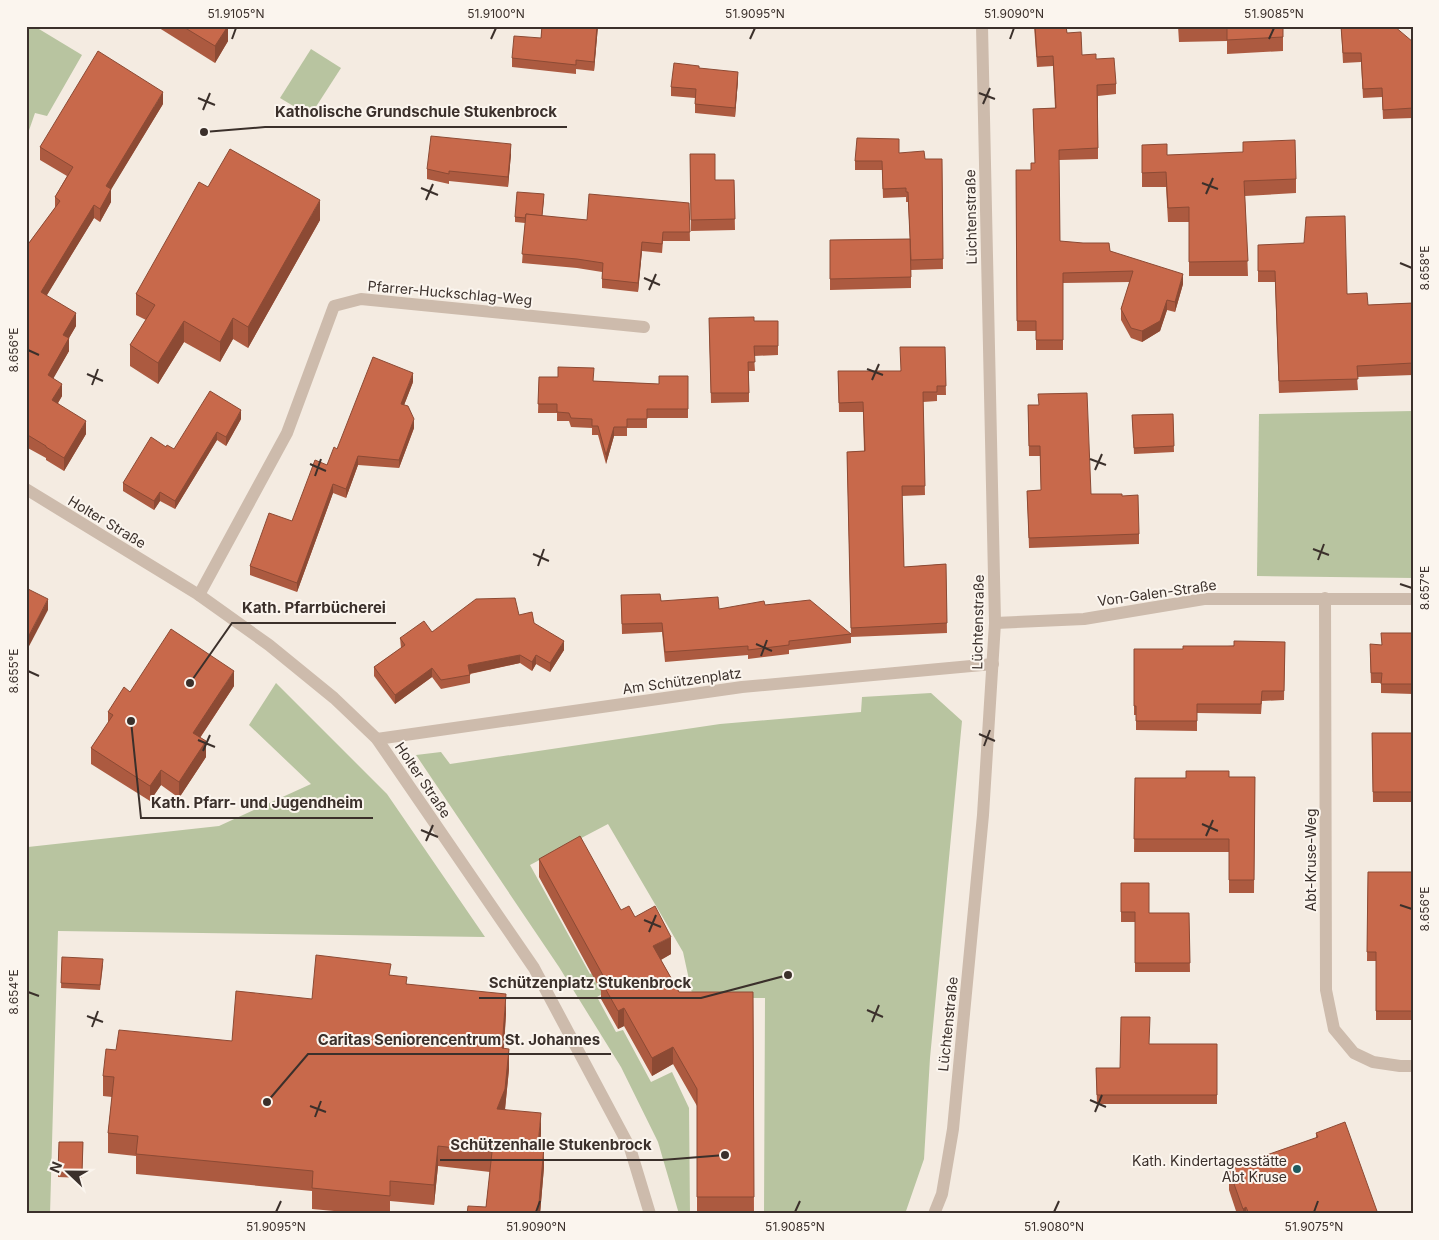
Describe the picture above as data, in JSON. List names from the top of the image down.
{
  "streets": {
    "street": [
      "Lüchtenstraße",
      "Pfarrer-Huckschlag-Weg",
      "Holter Straße",
      "Von-Galen-Straße",
      "Am Schützenplatz",
      "Abt-Kruse-Weg"
    ]
  },
  "crossings": [
    ["Lüchtenstraße", "Von-Galen-Straße"],
    ["Lüchtenstraße", "Am Schützenplatz"],
    ["Pfarrer-Huckschlag-Weg", "Holter Straße"],
    ["Holter Straße", "Am Schützenplatz"],
    ["Von-Galen-Straße", "Abt-Kruse-Weg"]
  ],
  "places": [
    "Katholische Grundschule Stukenbrock",
    "Kath. Pfarrbücherei",
    "Kath. Pfarr- und Jugendheim",
    "Schützenplatz Stukenbrock",
    "Caritas Seniorencentrum St. Johannes",
    "Schützenhalle Stukenbrock",
    "Kath. Kindertagesstätte Abt Kruse"
  ],
  "north": "left",
  "coordinates": [
    "51.9105°N",
    "51.9100°N",
    "51.9095°N",
    "51.9090°N",
    "51.9085°N",
    "8.658°E",
    "8.656°E",
    "8.657°E",
    "8.655°E",
    "8.654°E",
    "51.9080°N",
    "51.9075°N"
  ]
}
